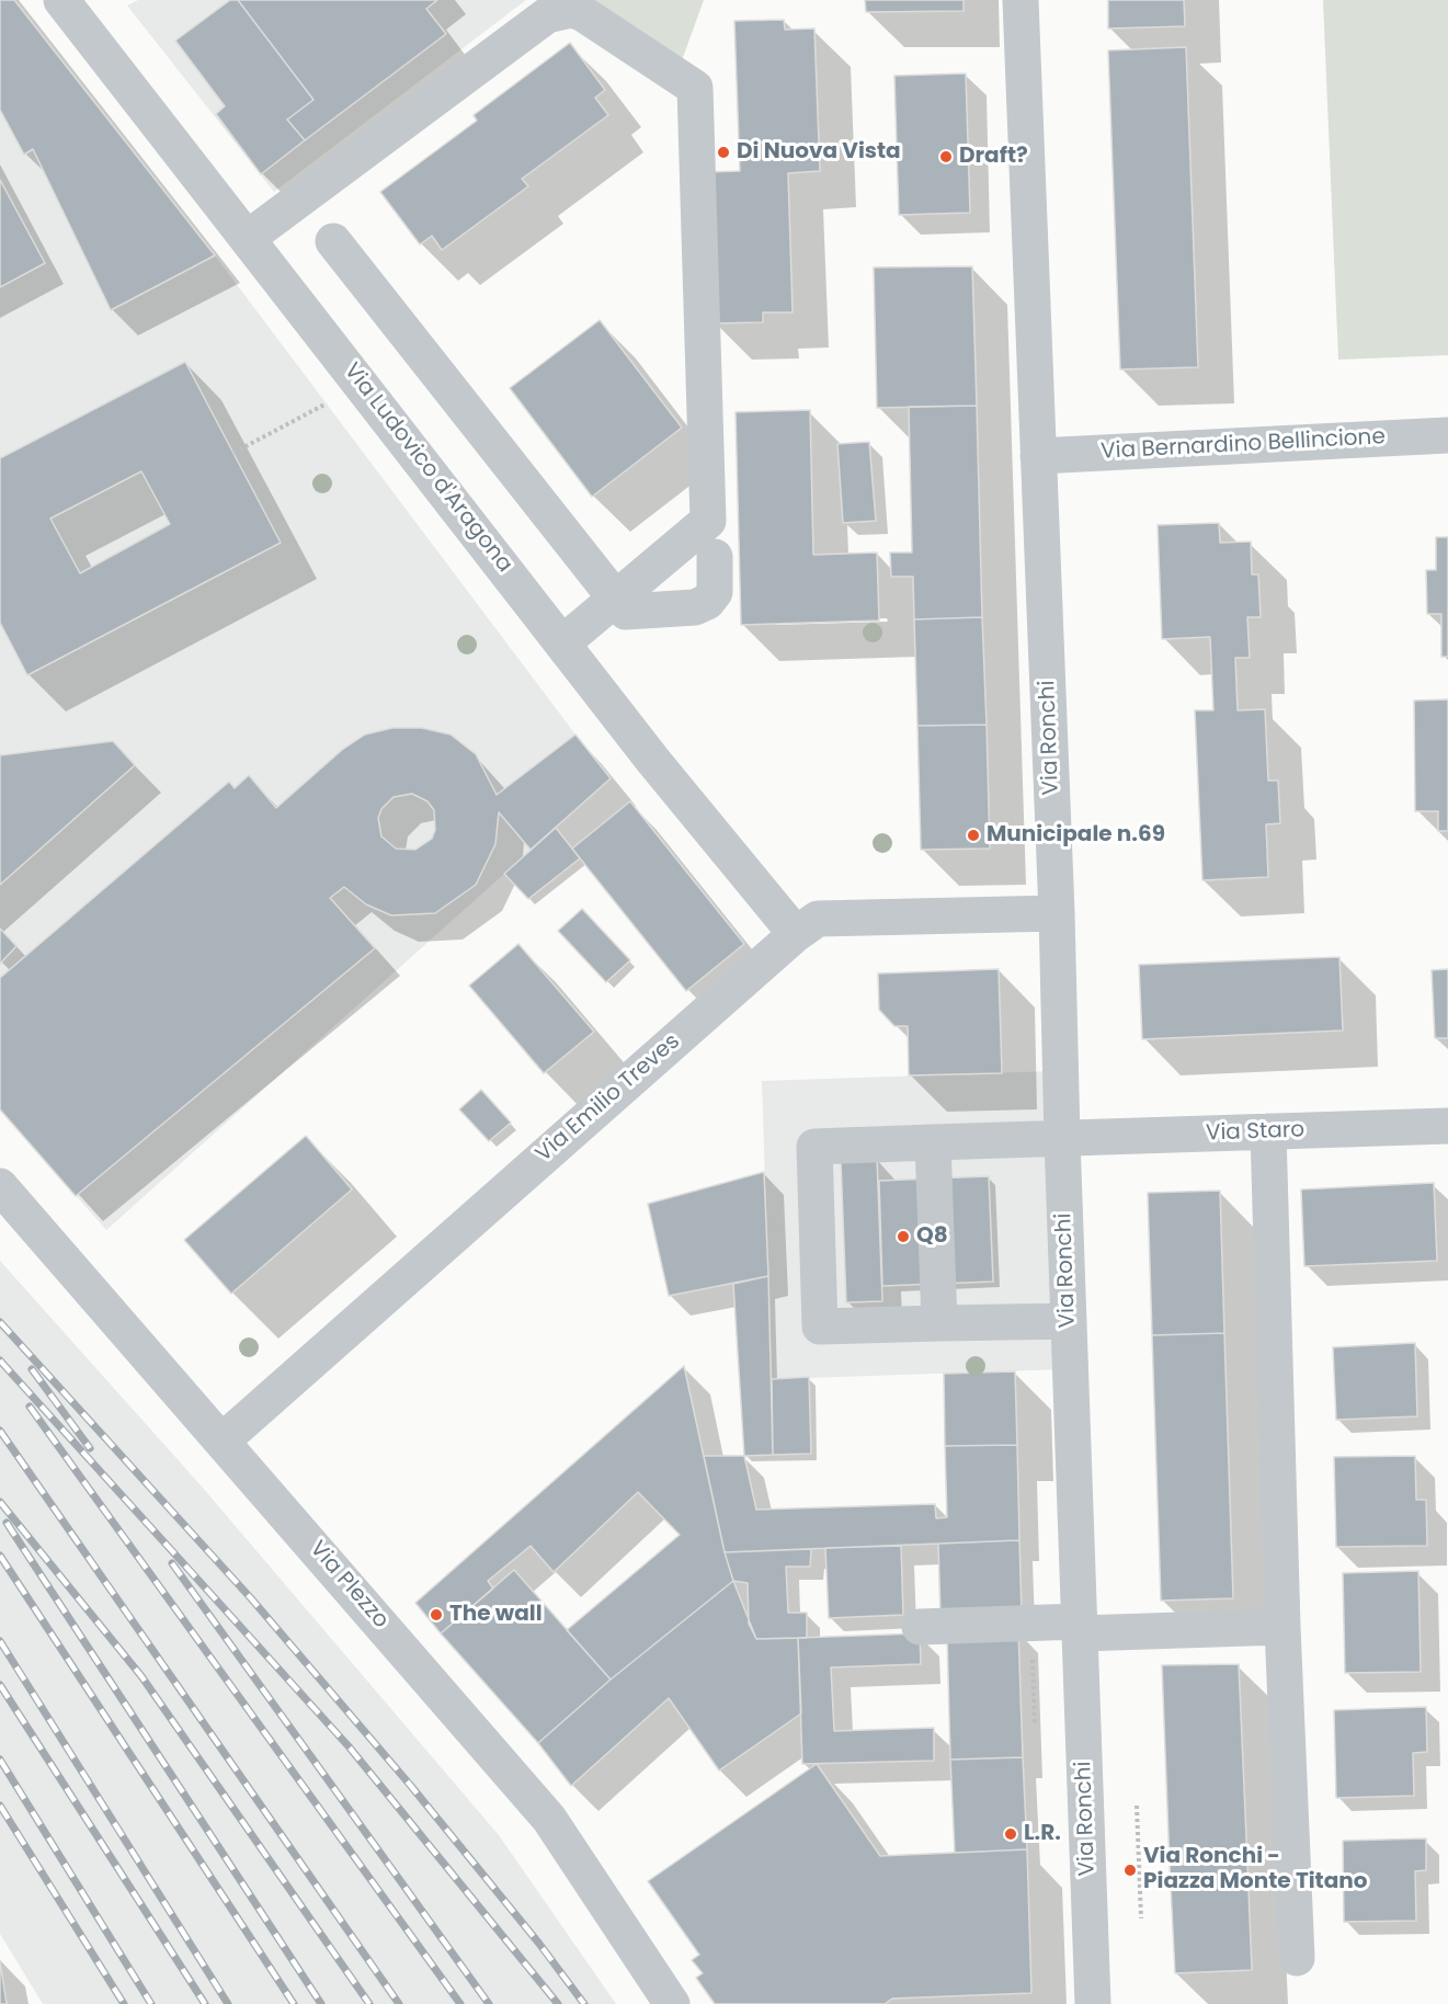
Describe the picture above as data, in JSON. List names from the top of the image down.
{
  "streets": {
    "street": [
      "Via Bernardino Bellincione",
      "Via Ludovico d'Aragona",
      "Via Ronchi",
      "Via Emilio Treves",
      "Via Staro",
      "Via Plezzo"
    ]
  },
  "crossings": [
    ["Via Bernardino Bellincione", "Via Ronchi"],
    ["Via Ludovico d'Aragona", "Via Emilio Treves"],
    ["Via Ronchi", "Via Emilio Treves"],
    ["Via Ronchi", "Via Staro"],
    ["Via Emilio Treves", "Via Plezzo"]
  ],
  "places": [
    "Di Nuova Vista",
    "Draft?",
    "Municipale n.69",
    "Q8",
    "The wall",
    "L.R.",
    "Via Ronchi - Piazza Monte Titano"
  ]
}
